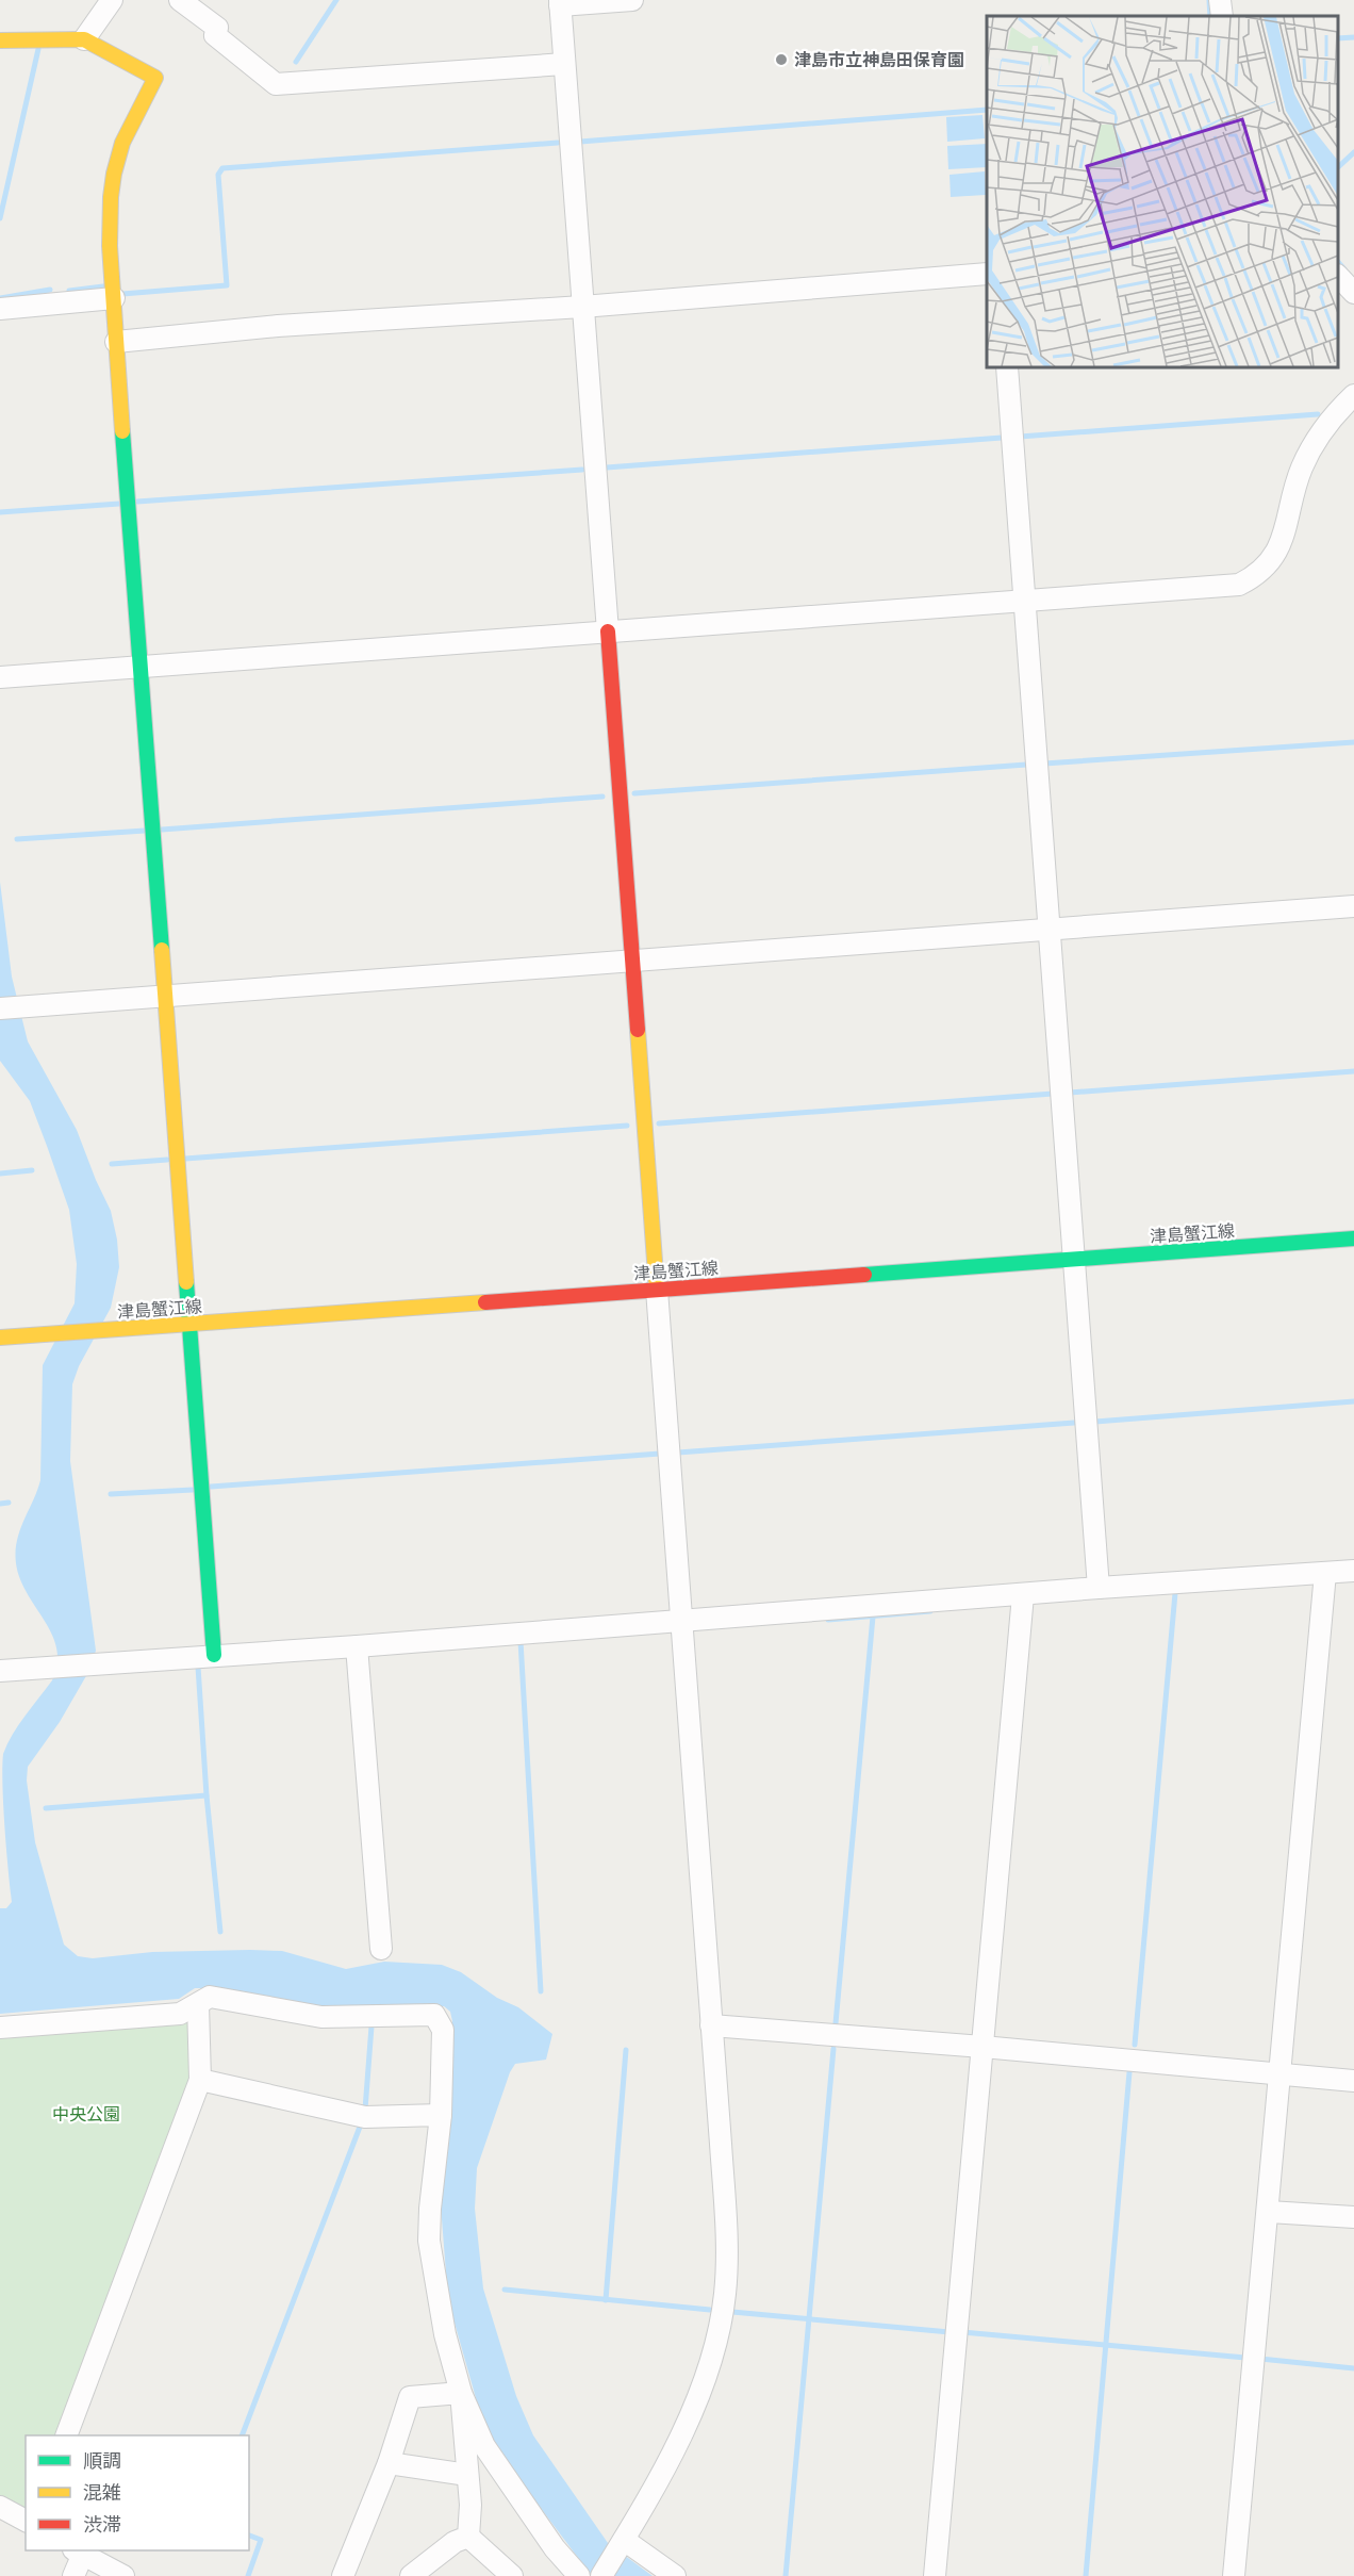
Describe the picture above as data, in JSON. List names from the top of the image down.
{
  "streets": {
    "street": ["津島蟹江線"]
  },
  "parks": ["中央公園"],
  "places": ["津島市立神島田保育園"],
  "legend": ["順調", "混雑", "渋滞"]
}
